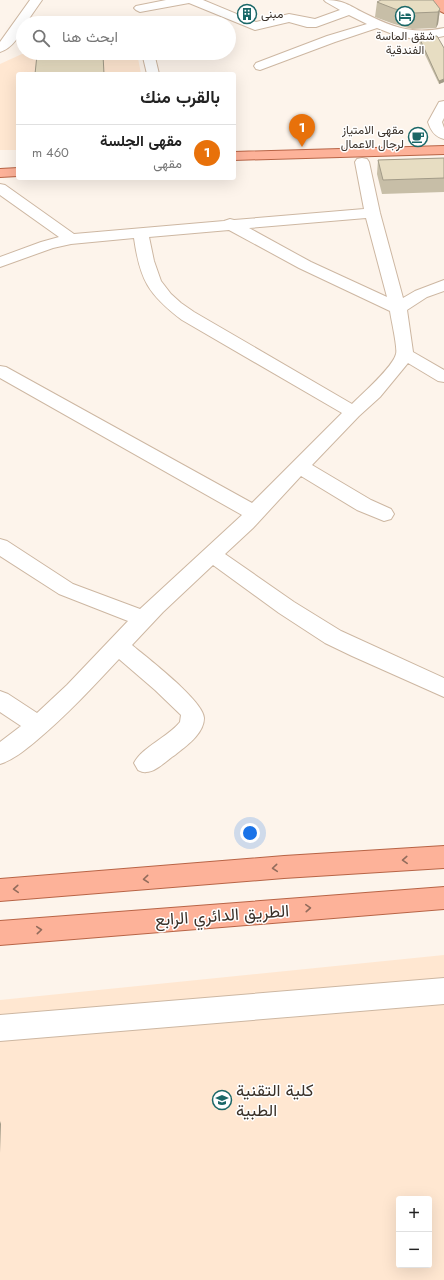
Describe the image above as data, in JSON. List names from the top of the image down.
{
  "streets": {
    "main road": ["الطريق الدائري الرابع"]
  },
  "places": {
    "building": ["مبنى"],
    "hotel": ["شقق الماسة الفندقية"],
    "cafe": ["مقهى الامتياز لرجال الاعمال"],
    "school or university": ["كلية التقنية الطبية"]
  },
  "page": {
    "search": "ابحث هنا",
    "heading": "بالقرب منك",
    "pins": "1",
    "list": [
      {
        "mark": "1",
        "name": "مقهى الجلسة",
        "note": "مقهى",
        "value": "460 m"
      }
    ],
    "map_buttons": ["+", "−"]
  }
}
